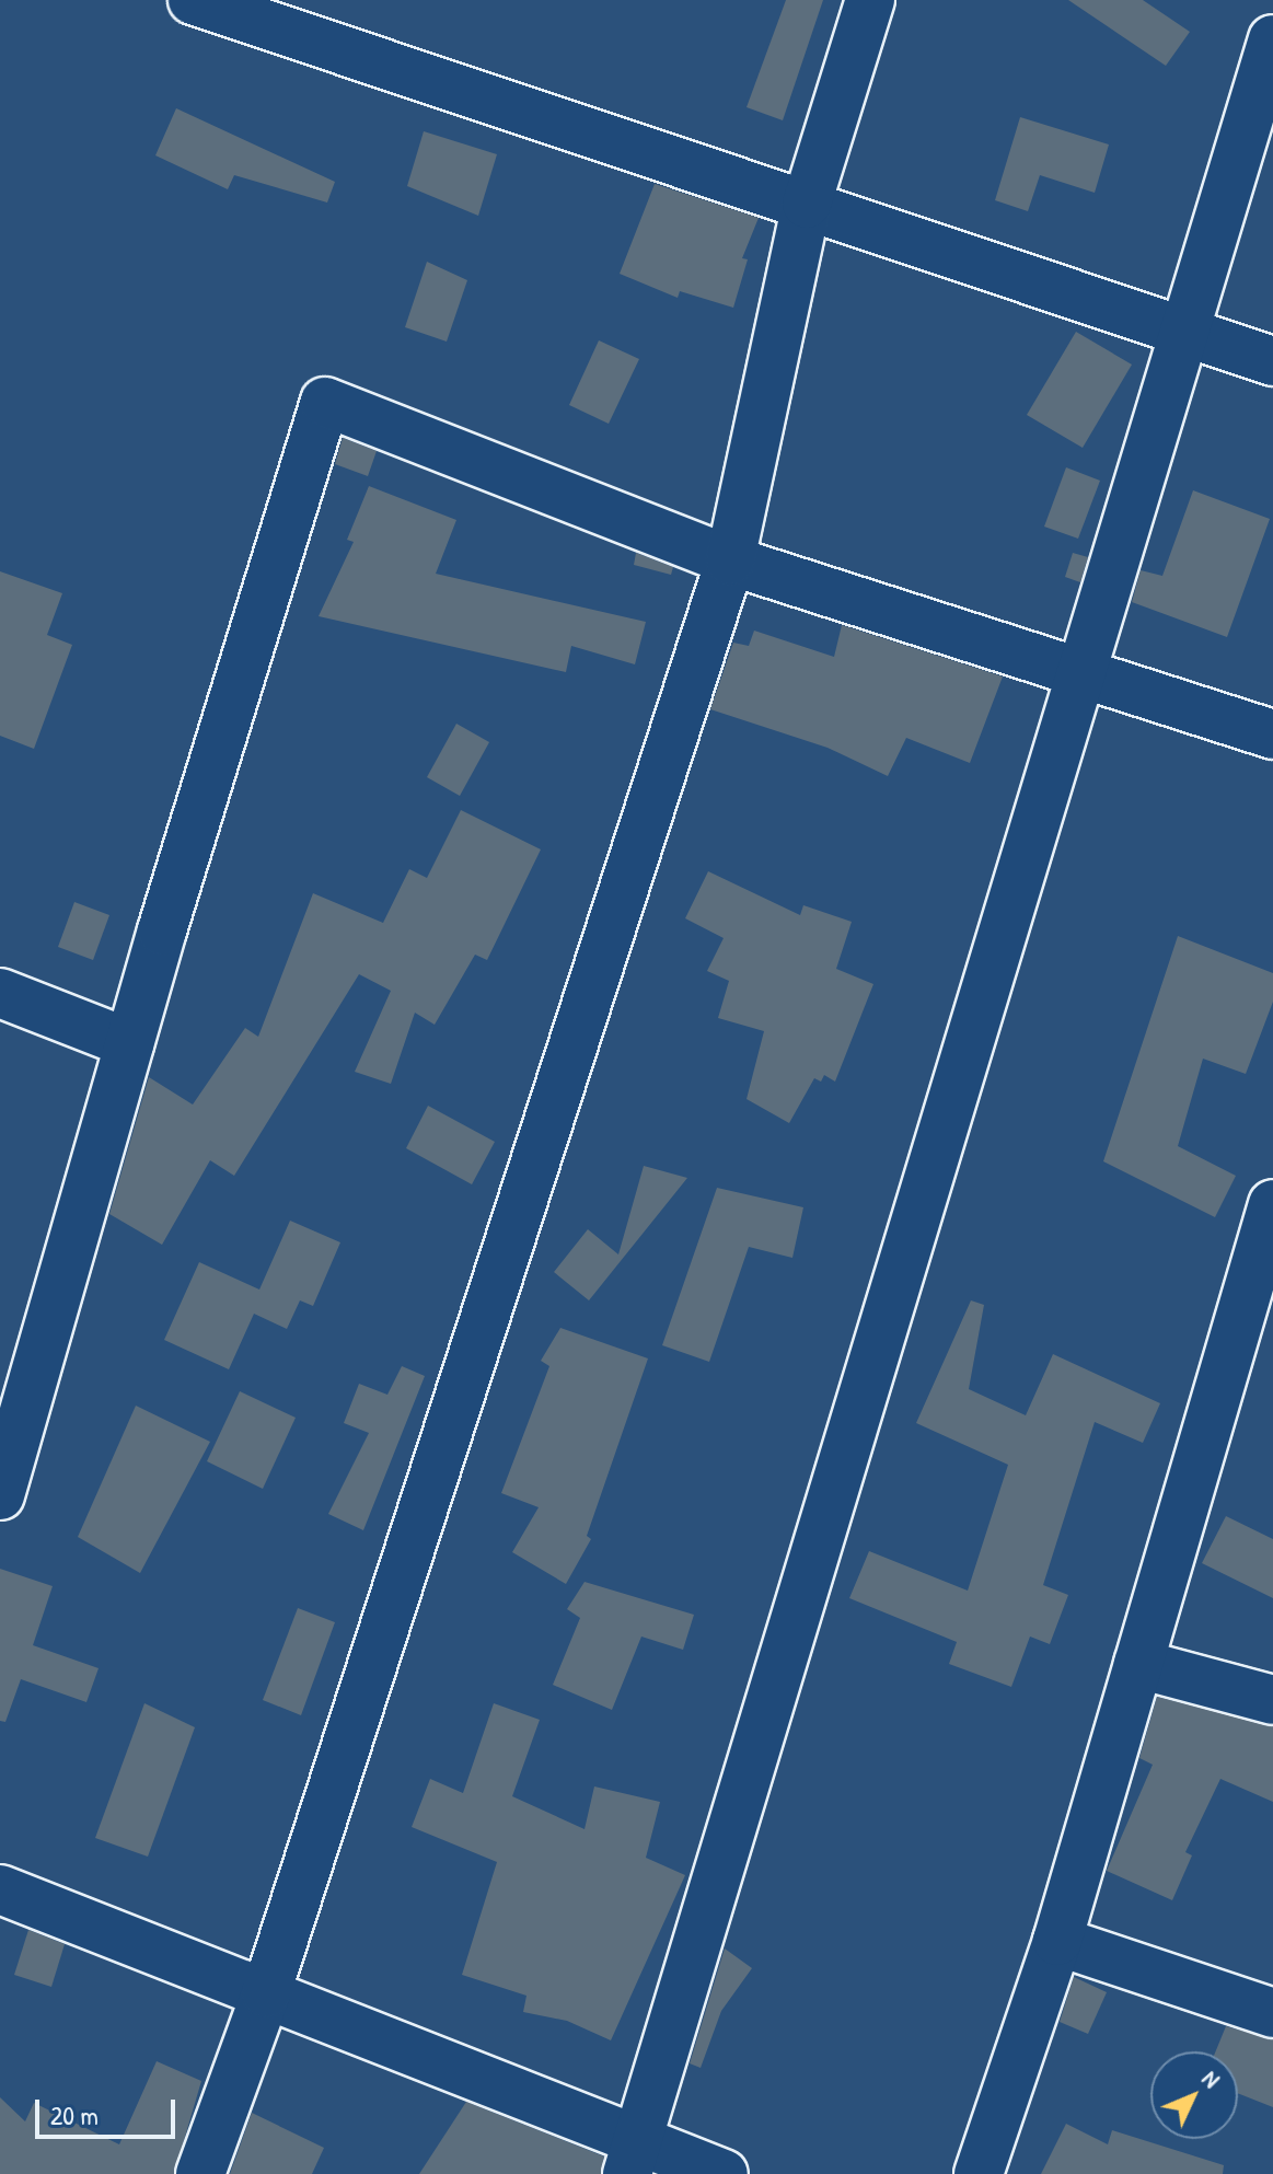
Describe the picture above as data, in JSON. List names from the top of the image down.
{
  "scale_bar": "20 m",
  "north": "top right"
}
